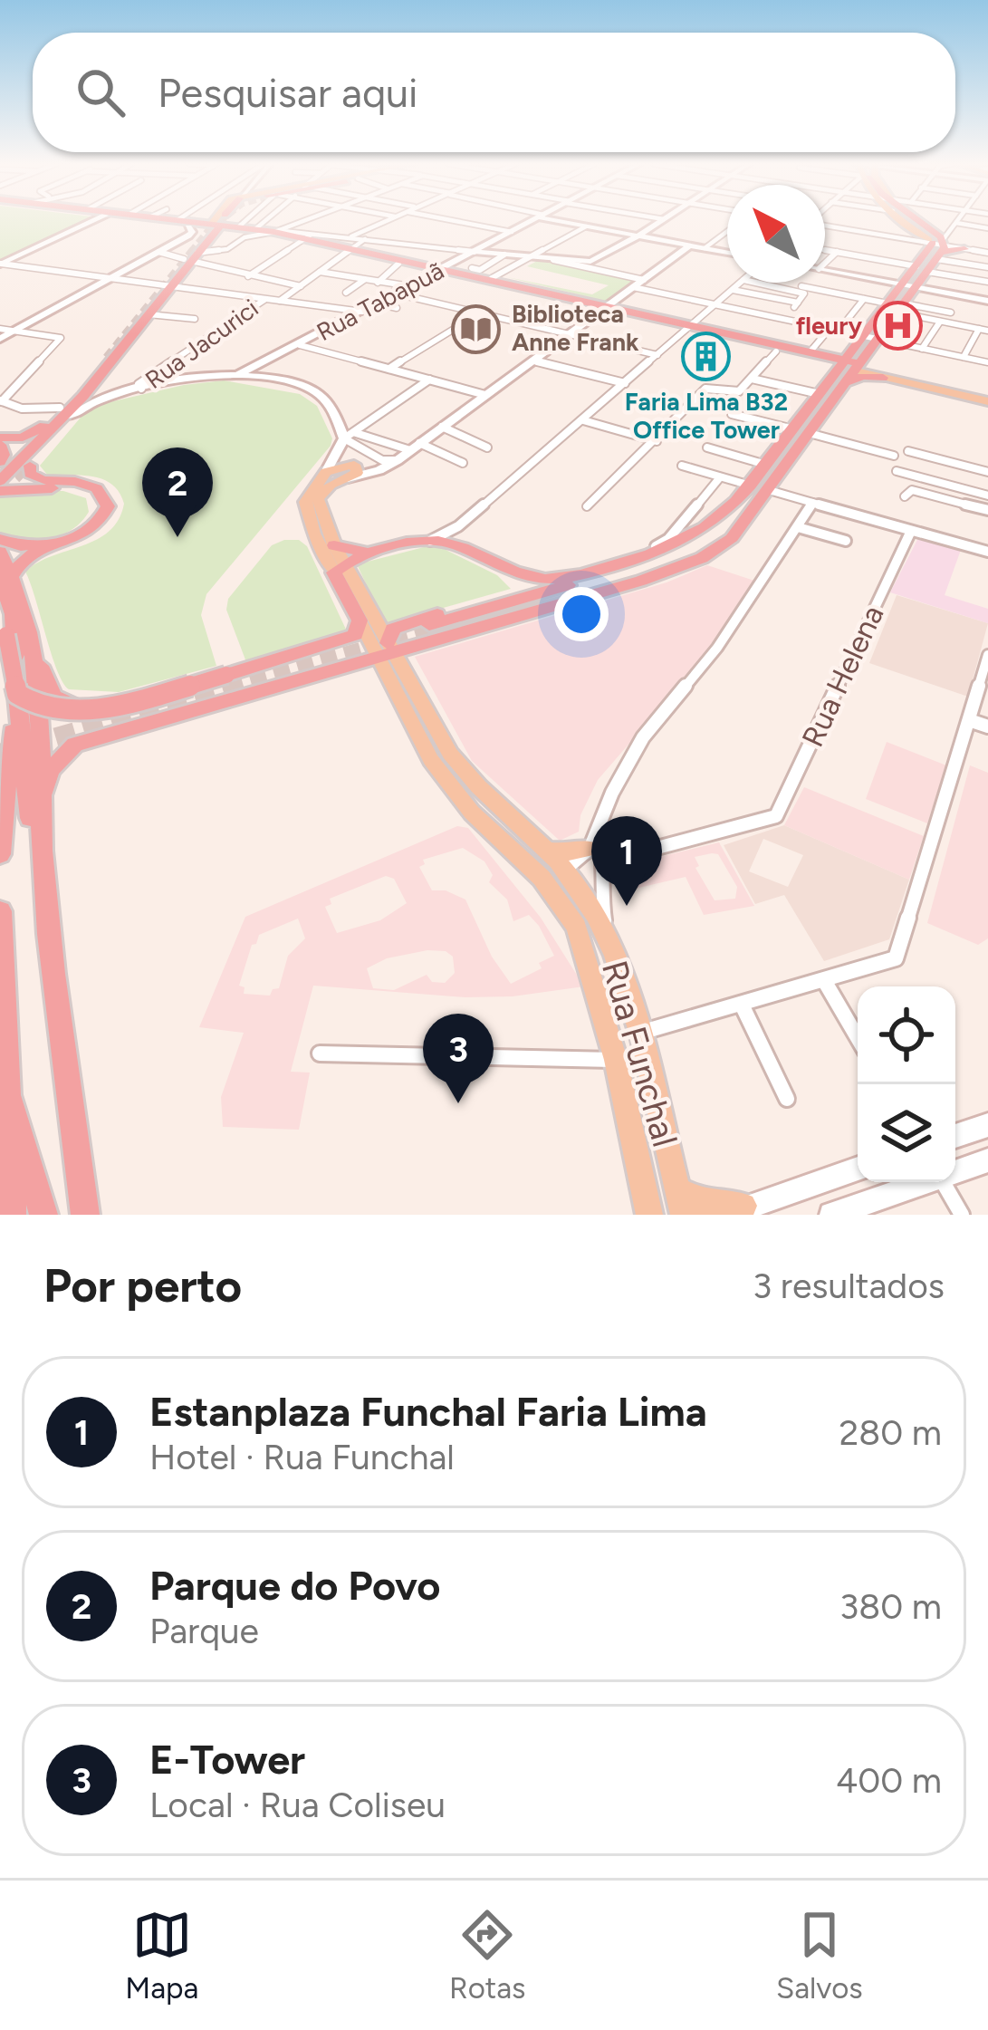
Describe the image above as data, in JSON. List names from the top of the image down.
{
  "streets": {
    "main road": ["Rua Funchal"],
    "street": ["Rua Tabapuã", "Rua Jacurici", "Rua Helena"]
  },
  "crossings": [
    ["Rua Helena", "Rua Funchal"]
  ],
  "places": {
    "hospital": ["fleury"],
    "library": ["Biblioteca Anne Frank"],
    "building": ["Faria Lima B32 Office Tower"]
  },
  "north": "top left",
  "page": {
    "search": "Pesquisar aqui",
    "pins": ["2", "1", "3"],
    "heading": ["Por perto", "3 resultados"],
    "list": [
      {
        "mark": "1",
        "name": "Estanplaza Funchal Faria Lima",
        "note": "Hotel · Rua Funchal",
        "value": "280 m"
      },
      {
        "mark": "2",
        "name": "Parque do Povo",
        "note": "Parque",
        "value": "380 m"
      },
      {
        "mark": "3",
        "name": "E-Tower",
        "note": "Local · Rua Coliseu",
        "value": "400 m"
      }
    ],
    "nav": ["Mapa", "Rotas", "Salvos"]
  }
}
